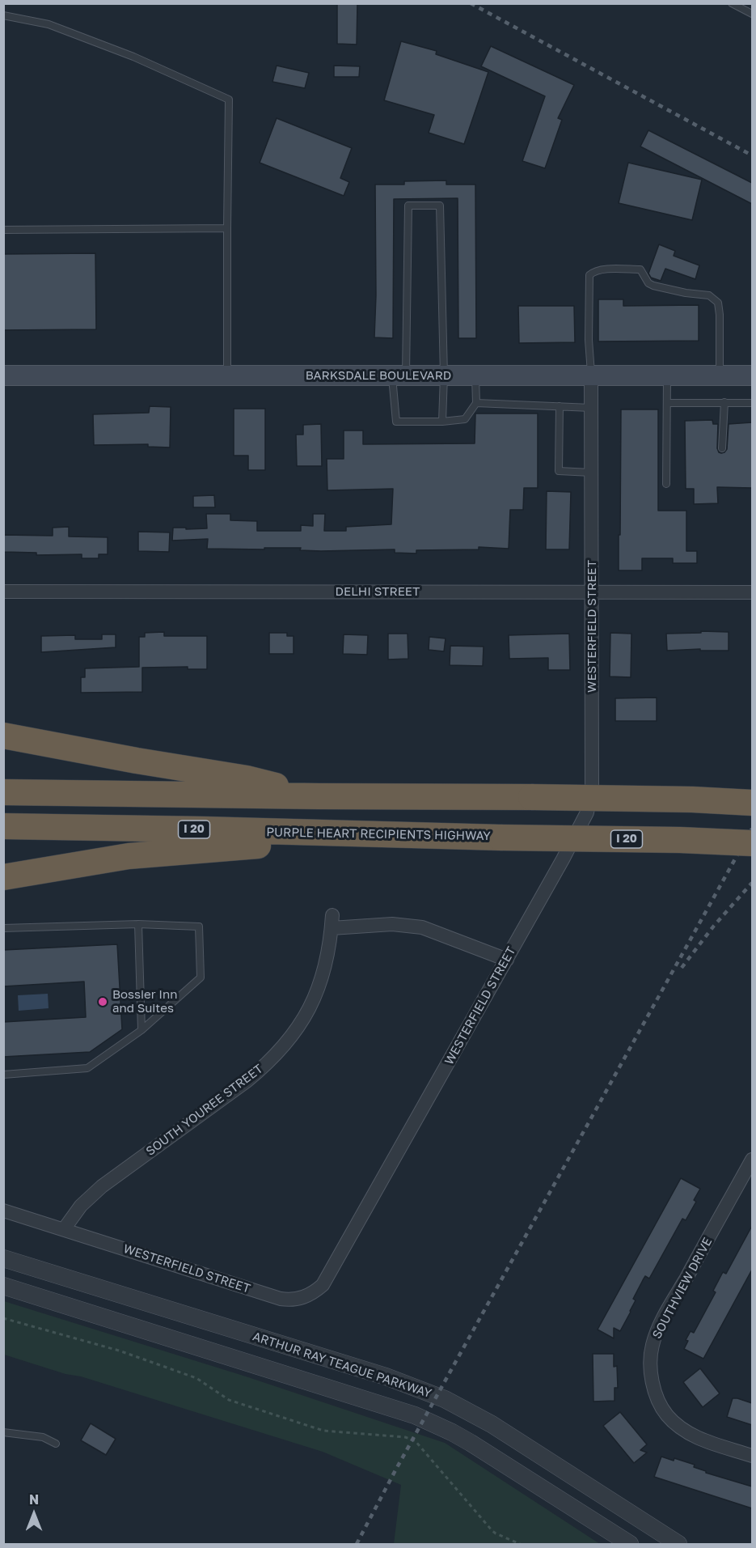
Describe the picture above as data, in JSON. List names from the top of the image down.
{
  "streets": {
    "highway": ["I 20", "PURPLE HEART RECIPIENTS HIGHWAY"],
    "main road": ["BARKSDALE BOULEVARD"],
    "street": [
      "DELHI STREET",
      "WESTERFIELD STREET",
      "SOUTH YOUREE STREET",
      "SOUTHVIEW DRIVE",
      "ARTHUR RAY TEAGUE PARKWAY"
    ]
  },
  "crossings": [
    ["BARKSDALE BOULEVARD", "WESTERFIELD STREET"],
    ["DELHI STREET", "WESTERFIELD STREET"],
    ["WESTERFIELD STREET", "SOUTH YOUREE STREET"]
  ],
  "places": ["Bossier Inn and Suites"],
  "north": "top"
}
